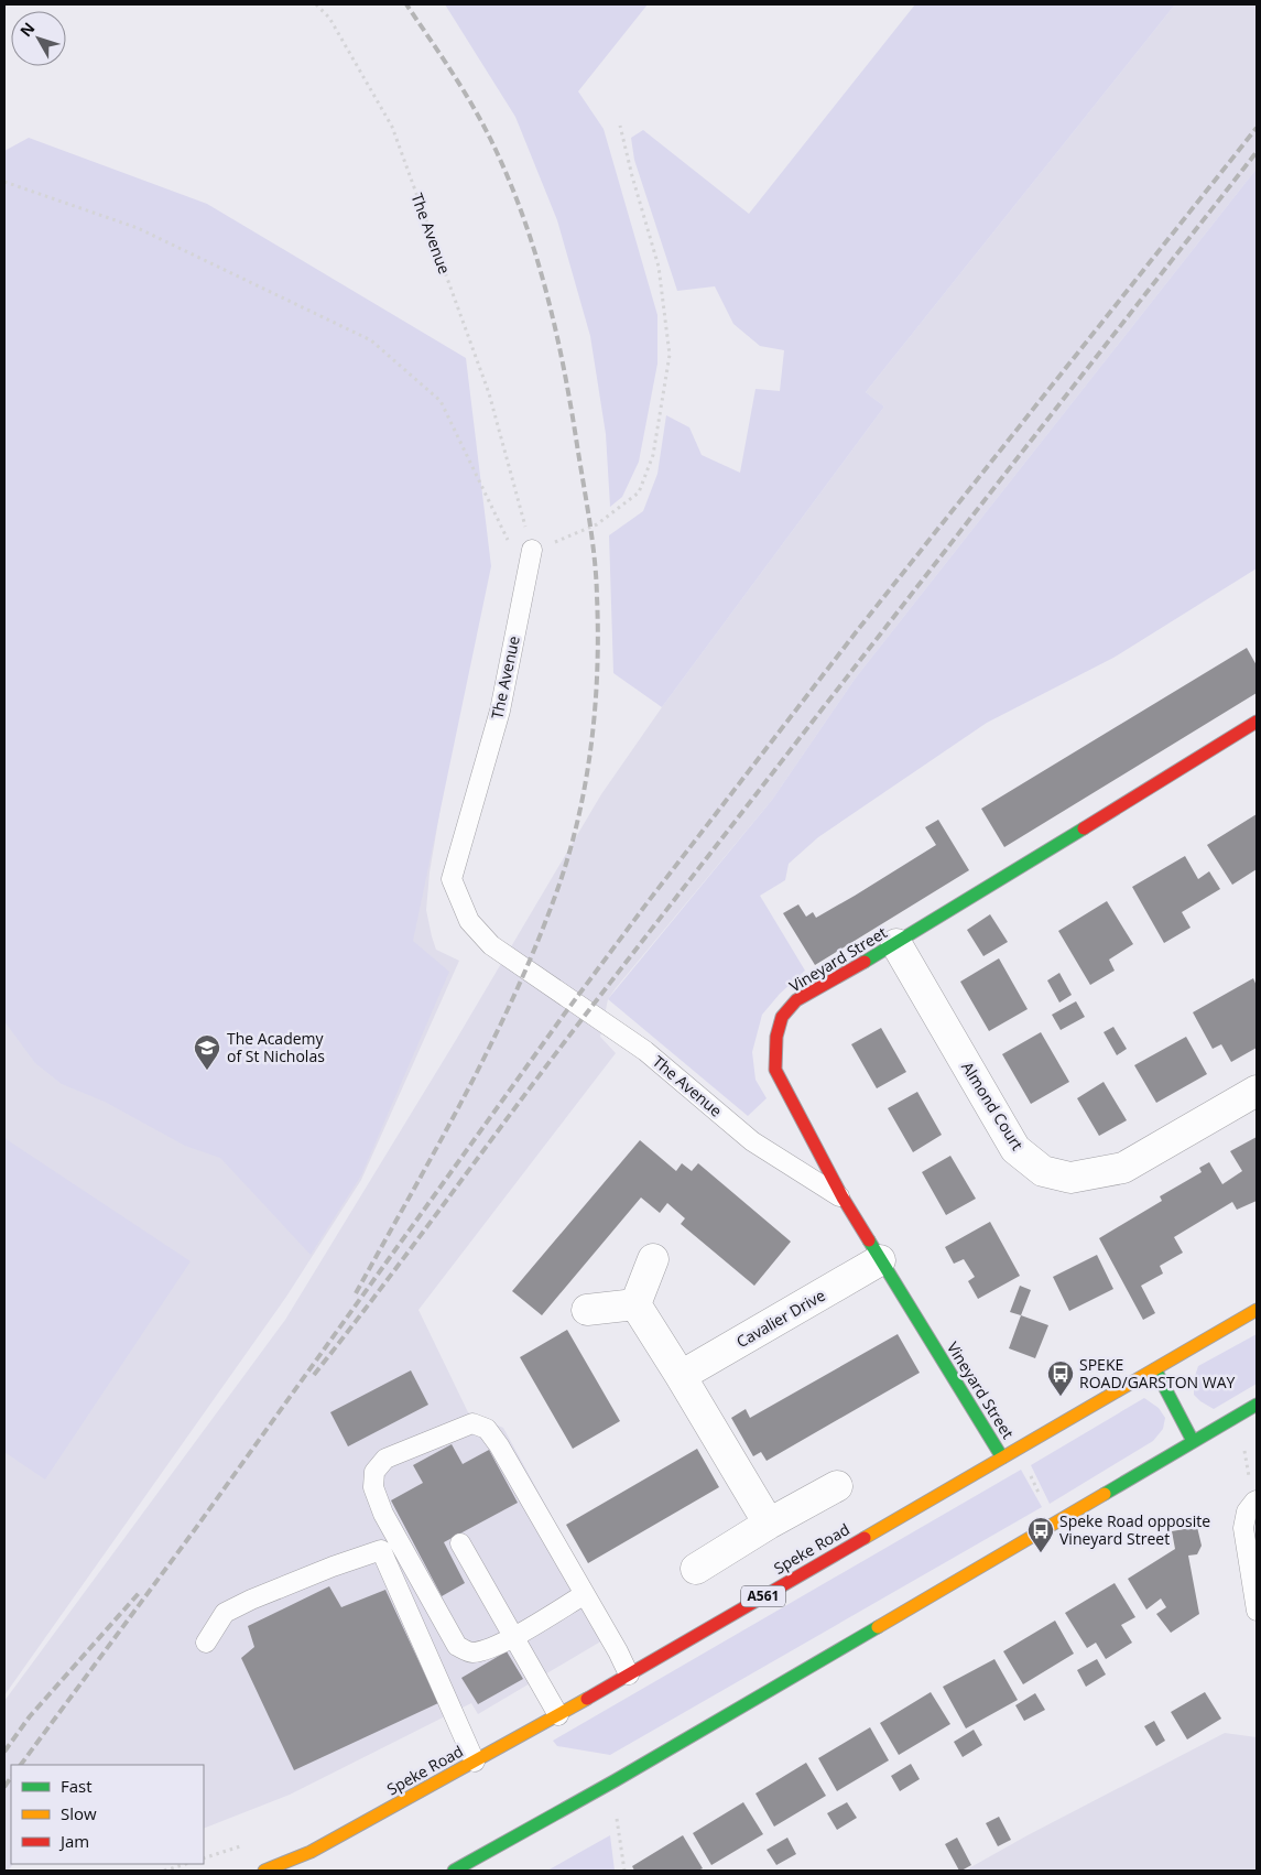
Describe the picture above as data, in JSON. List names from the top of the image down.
{
  "streets": {
    "main road": ["Vineyard Street", "Speke Road", "A561"],
    "street": ["Almond Court", "Cavalier Drive"],
    "lane": ["The Avenue"]
  },
  "crossings": [
    ["The Avenue", "Vineyard Street"],
    ["Vineyard Street", "Almond Court"],
    ["Vineyard Street", "Cavalier Drive"],
    ["Vineyard Street", "Speke Road"]
  ],
  "places": {
    "school or university": ["The Academy of St Nicholas"],
    "bus stop": ["SPEKE ROAD/GARSTON WAY", "Speke Road opposite Vineyard Street"]
  },
  "legend": ["Fast", "Slow", "Jam"],
  "north": "top left"
}
